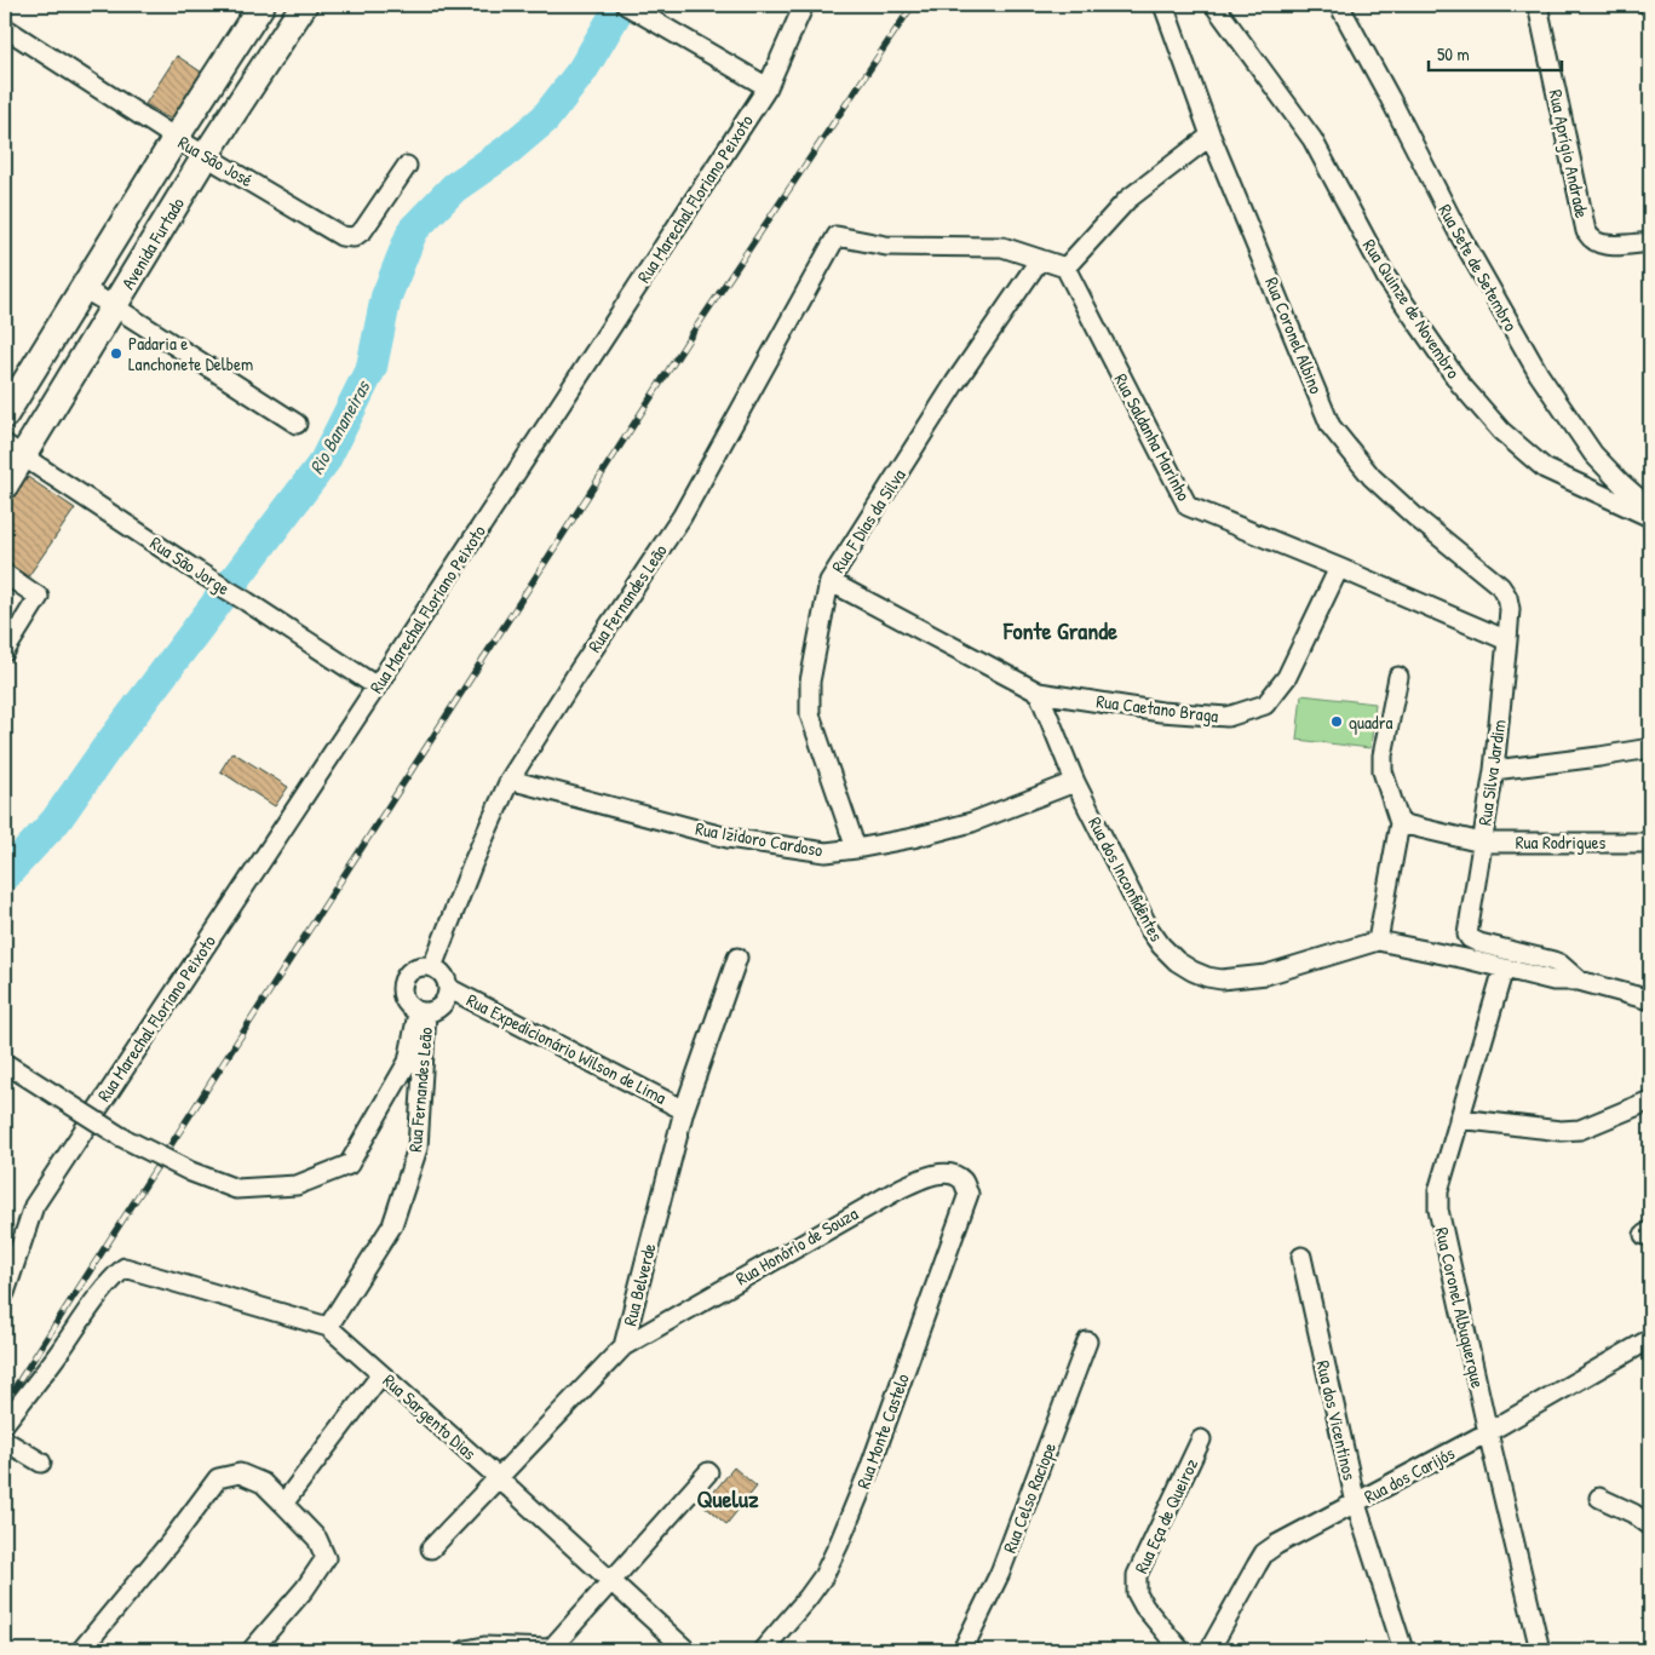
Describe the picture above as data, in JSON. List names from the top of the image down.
{
  "streets": {
    "street": [
      "Rua Aprígio Andrade",
      "Rua São José",
      "Rua Marechal Floriano Peixoto",
      "Avenida Furtado",
      "Rua Sete de Setembro",
      "Rua Quinze de Novembro",
      "Rua Coronel Albino",
      "Rua Saldanha Marinho",
      "Rua F Dias da Silva",
      "Rua São Jorge",
      "Rua Fernandes Leão",
      "Rua Caetano Braga",
      "Rua Silva Jardim",
      "Rua Izidoro Cardoso",
      "Rua Rodrigues",
      "Rua dos Inconfidêntes",
      "Rua Expedicionário Wilson de Lima",
      "Rua Honório de Souza",
      "Rua Belverde",
      "Rua Coronel Albuquerque",
      "Rua Sargento Dias",
      "Rua dos Vicentinos",
      "Rua Monte Castelo",
      "Rua dos Carijós",
      "Rua Celso Raciope",
      "Rua Eça de Queiroz"
    ]
  },
  "crossings": [
    ["Rua São José", "Avenida Furtado"],
    ["Rua Marechal Floriano Peixoto", "Rua São Jorge"],
    ["Avenida Furtado", "Rua São Jorge"],
    ["Rua Coronel Albino", "Rua Silva Jardim"],
    ["Rua Saldanha Marinho", "Rua Caetano Braga"],
    ["Rua Saldanha Marinho", "Rua Silva Jardim"],
    ["Rua F Dias da Silva", "Rua Fernandes Leão"],
    ["Rua F Dias da Silva", "Rua Izidoro Cardoso"],
    ["Rua Fernandes Leão", "Rua Izidoro Cardoso"],
    ["Rua Fernandes Leão", "Rua Expedicionário Wilson de Lima"],
    ["Rua Fernandes Leão", "Rua Sargento Dias"],
    ["Rua Caetano Braga", "Rua dos Inconfidêntes"],
    ["Rua Silva Jardim", "Rua Rodrigues"],
    ["Rua Silva Jardim", "Rua dos Inconfidêntes"],
    ["Rua Izidoro Cardoso", "Rua dos Inconfidêntes"],
    ["Rua dos Inconfidêntes", "Rua Coronel Albuquerque"],
    ["Rua Expedicionário Wilson de Lima", "Rua Belverde"],
    ["Rua Honório de Souza", "Rua Belverde"],
    ["Rua Honório de Souza", "Rua Monte Castelo"],
    ["Rua Belverde", "Rua Sargento Dias"],
    ["Rua Coronel Albuquerque", "Rua dos Carijós"],
    ["Rua dos Vicentinos", "Rua dos Carijós"]
  ],
  "districts": ["Fonte Grande", "Queluz"],
  "water": ["Rio Bananeiras"],
  "places": ["Padaria e Lanchonete Delbem", "quadra"],
  "scale_bar": "50 m"
}
